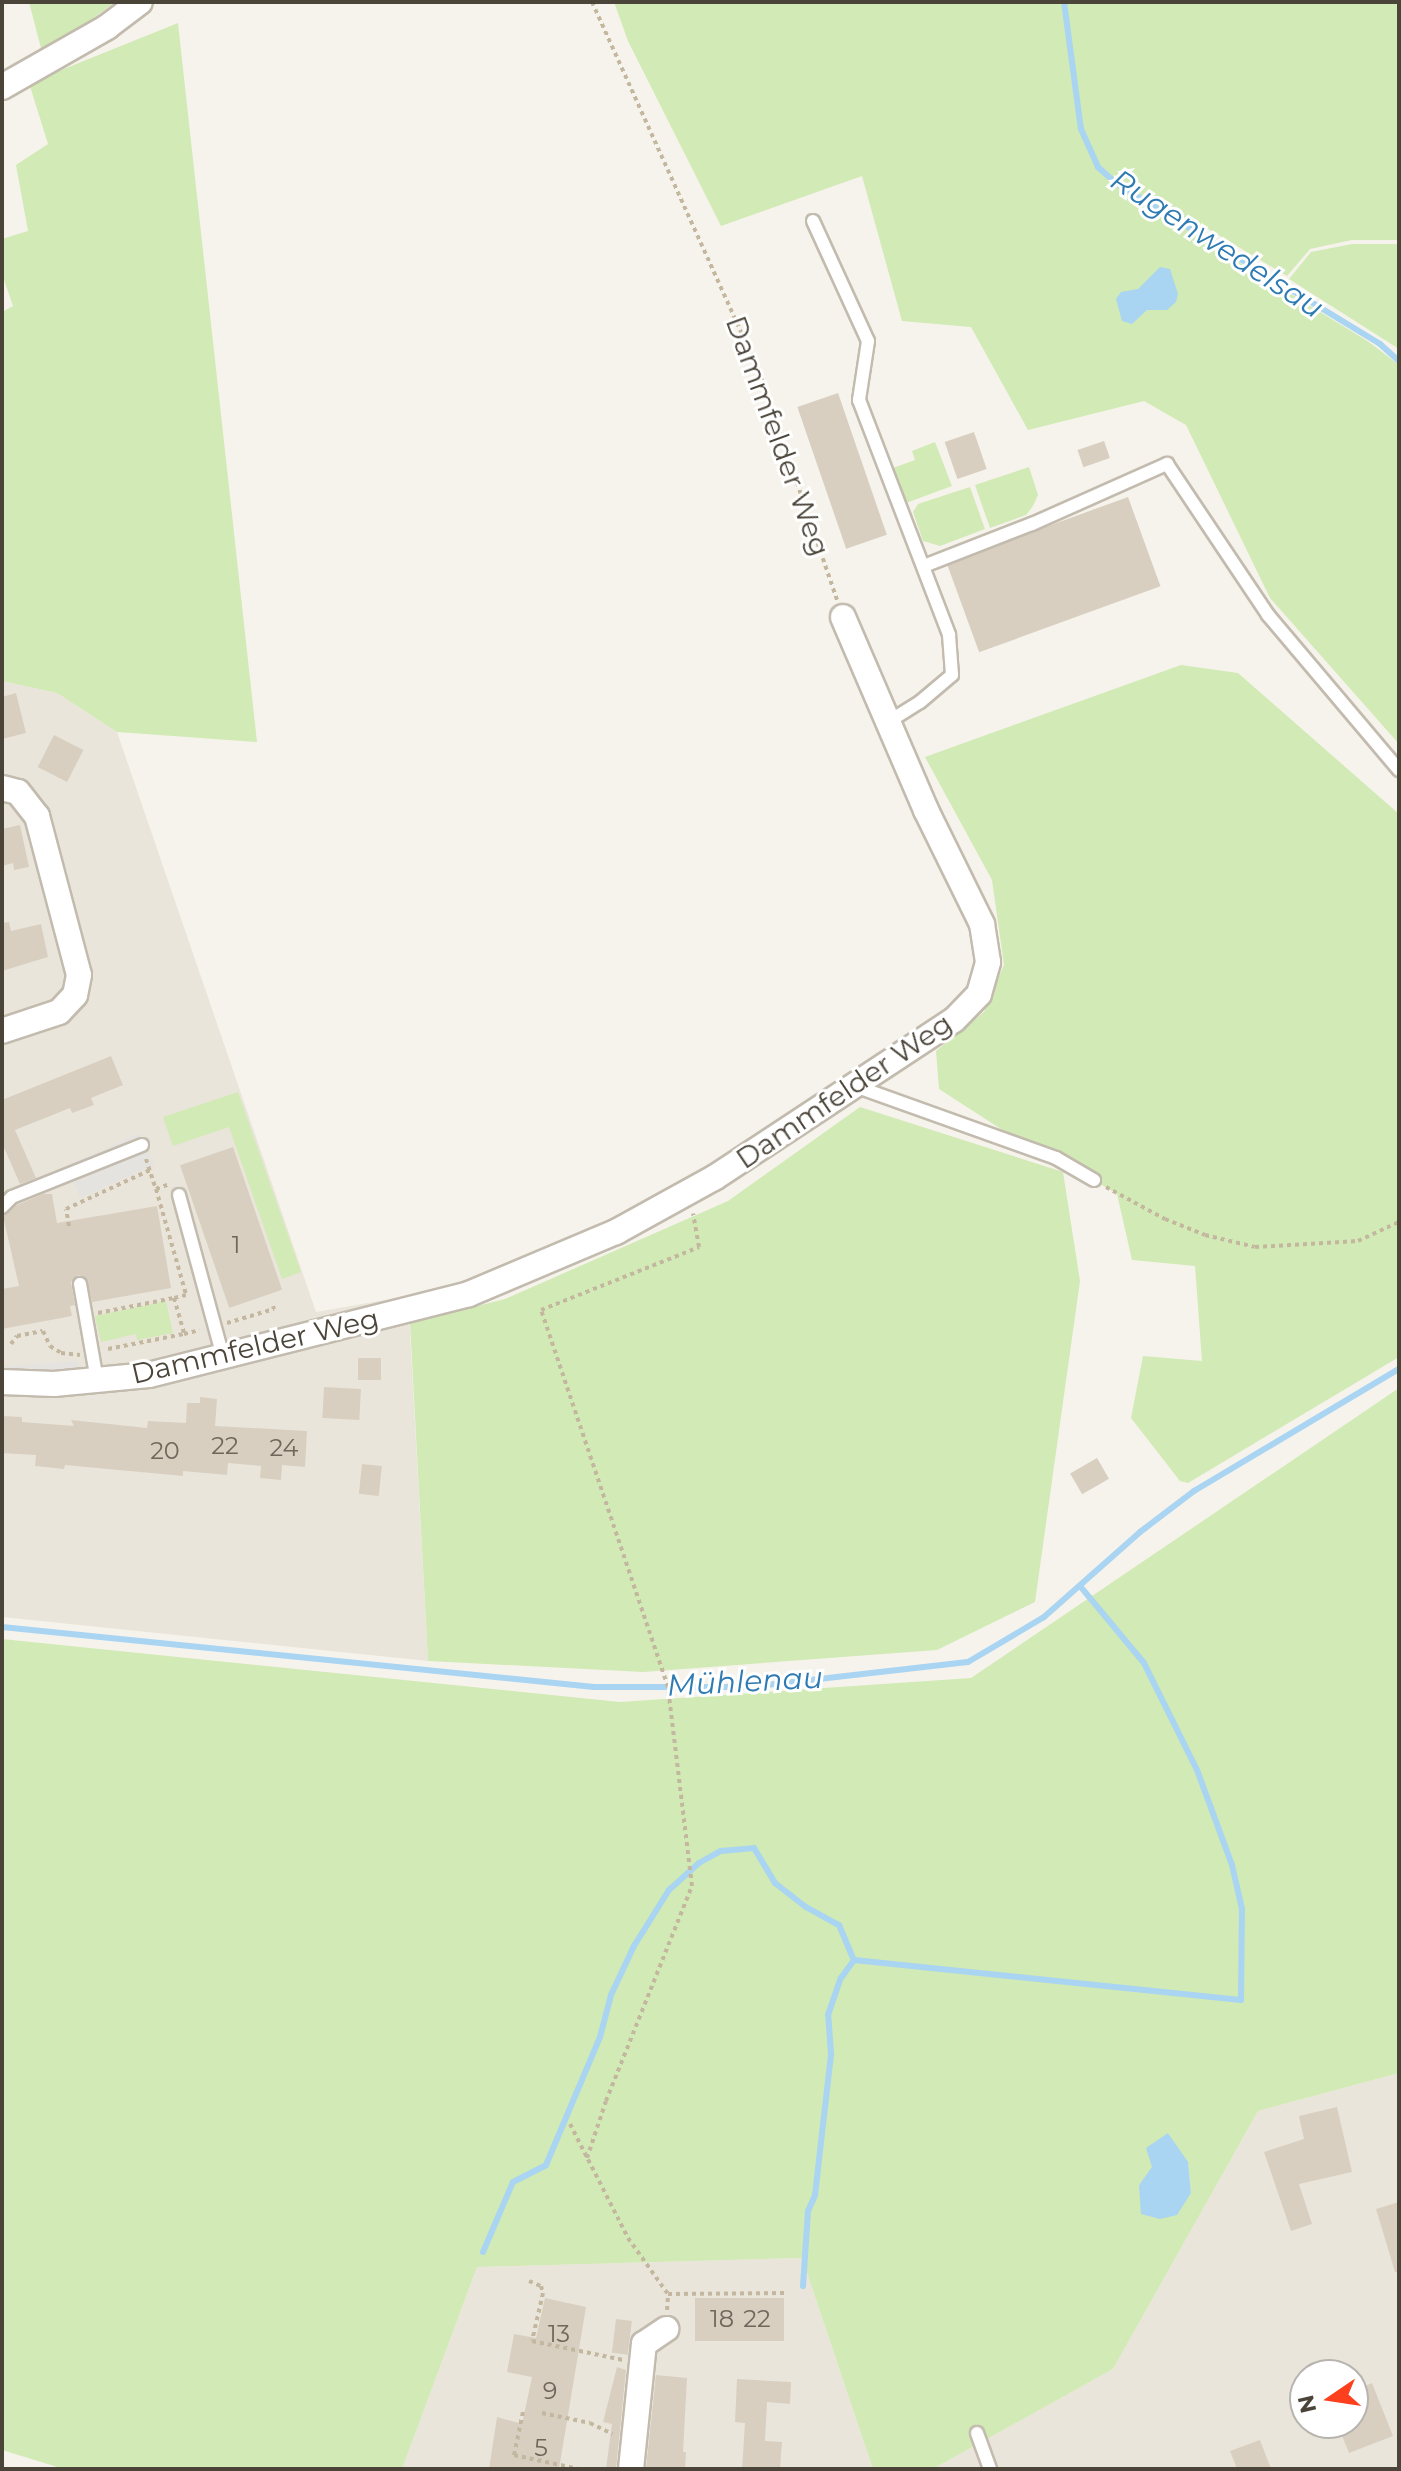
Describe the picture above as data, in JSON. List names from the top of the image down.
{
  "streets": {
    "street": ["Dammfelder Weg"]
  },
  "water": ["Rugenwedelsau", "Mühlenau"],
  "house_numbers": [
    "1",
    "22",
    "24",
    "20",
    "18",
    "22",
    "13",
    "9",
    "5"
  ],
  "north": "left"
}
